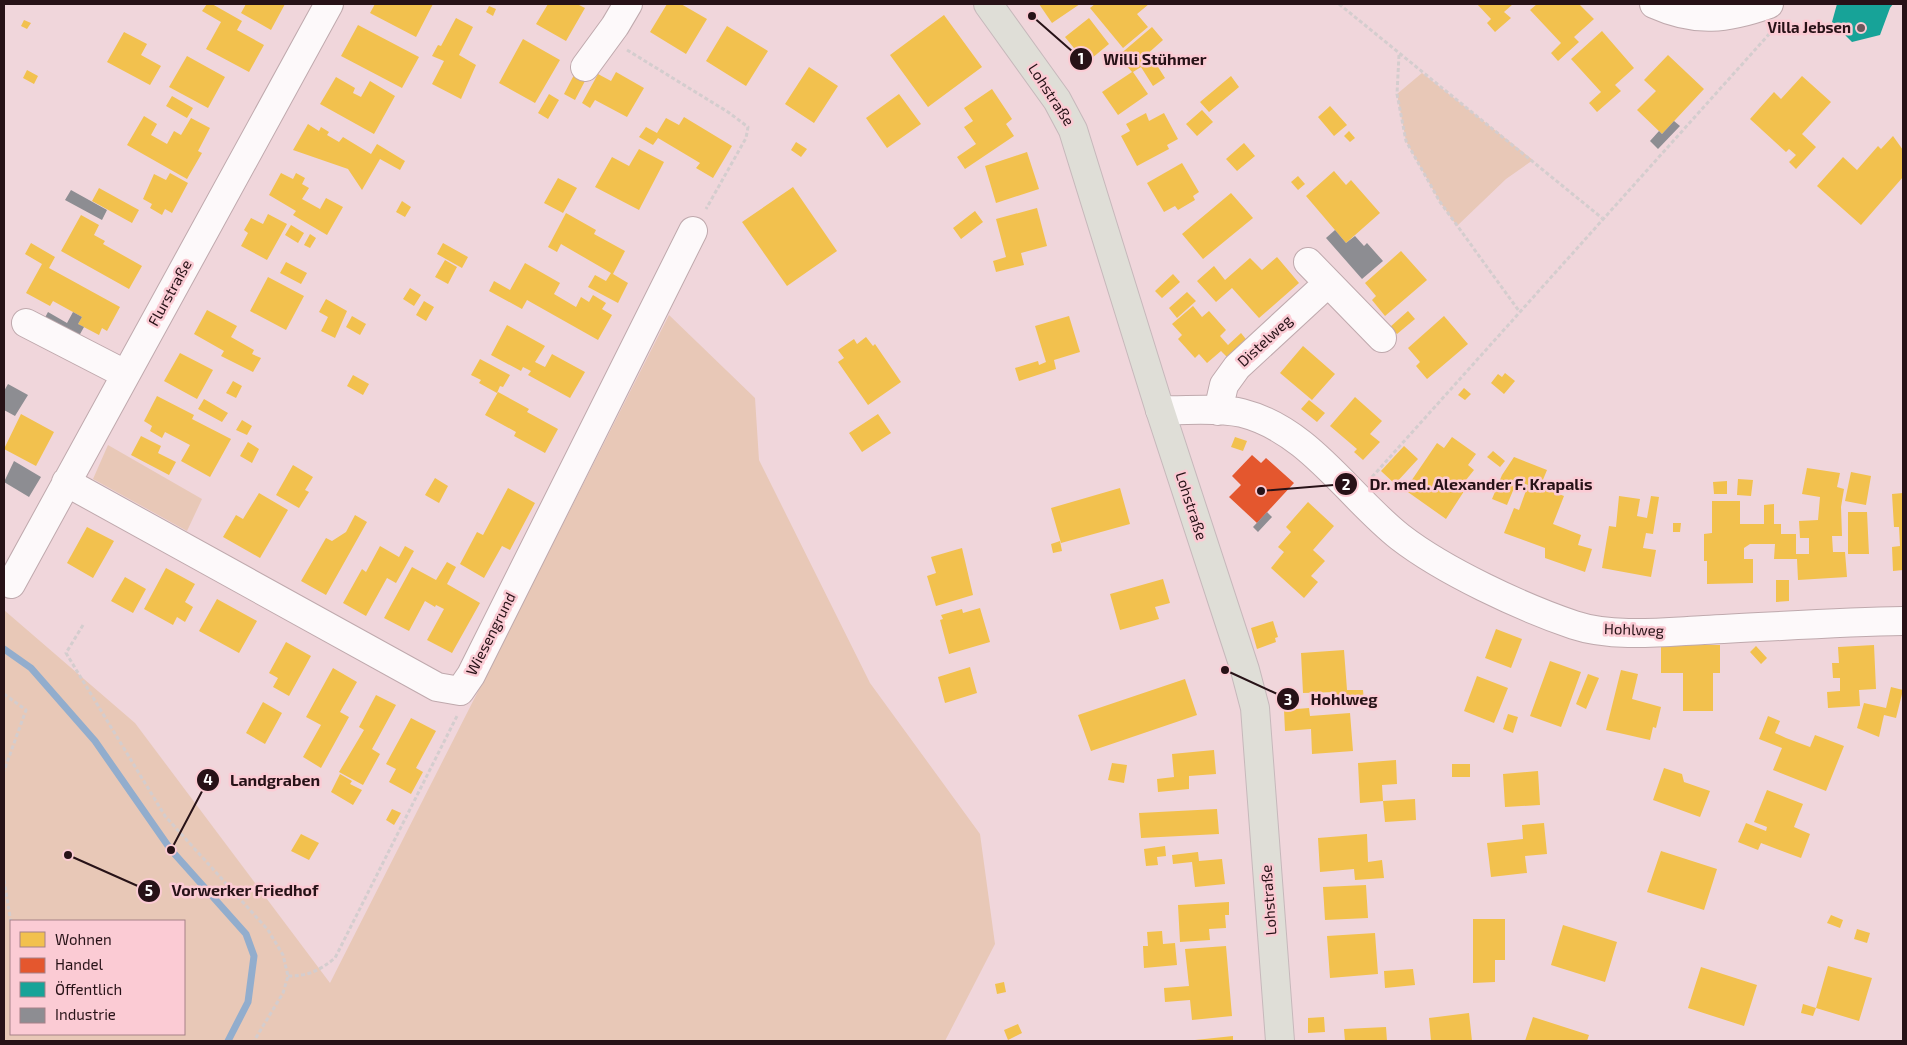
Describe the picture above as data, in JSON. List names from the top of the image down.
{
  "streets": {
    "main road": ["Lohstraße"],
    "street": [
      "Flurstraße",
      "Distelweg",
      "Hohlweg",
      "Wiesengrund"
    ]
  },
  "crossings": [
    ["Lohstraße", "Hohlweg"],
    ["Flurstraße", "Wiesengrund"],
    ["Distelweg", "Hohlweg"]
  ],
  "places": [
    "Willi Stühmer",
    "Villa Jebsen",
    "Dr. med. Alexander F. Krapalis",
    "Hohlweg",
    "Landgraben",
    "Vorwerker Friedhof"
  ],
  "legend": [
    "Wohnen",
    "Handel",
    "Öffentlich",
    "Industrie"
  ]
}
